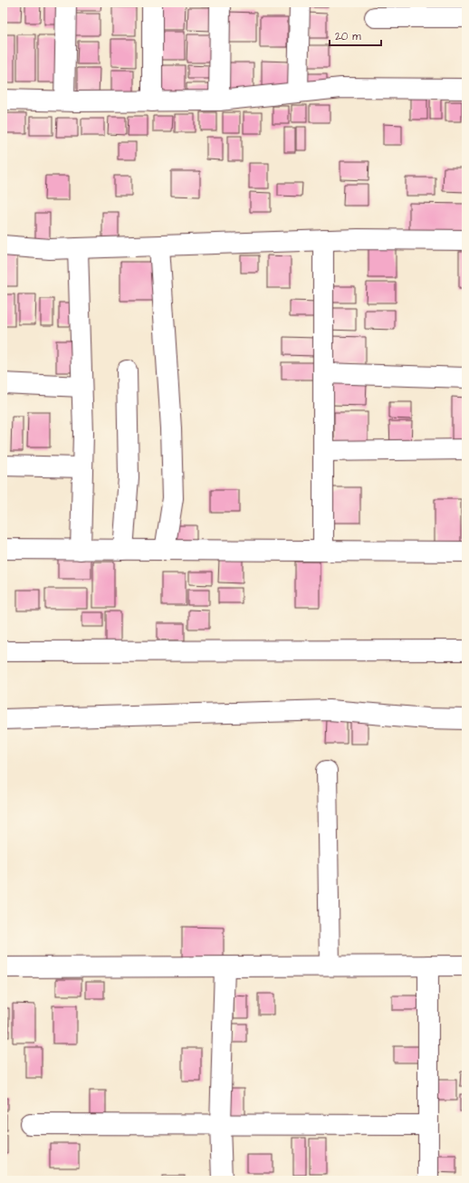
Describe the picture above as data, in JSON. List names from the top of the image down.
{
  "scale_bar": "20 m"
}
